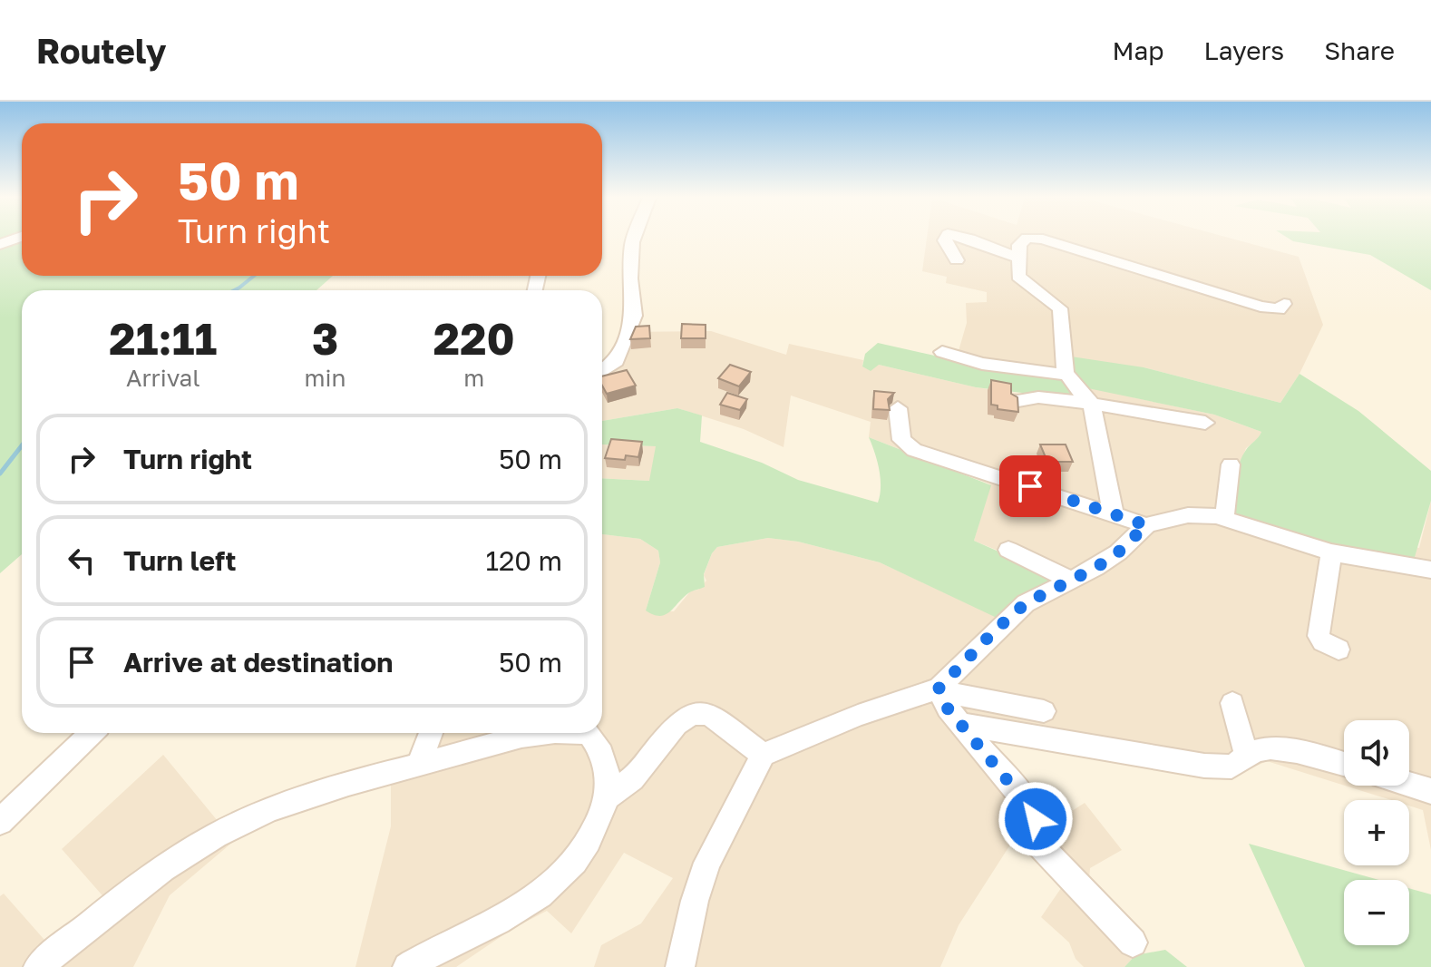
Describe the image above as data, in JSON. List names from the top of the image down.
{
  "page": {
    "header": "Routely",
    "nav": ["Map", "Layers", "Share"],
    "turn": ["50 m", "Turn right"],
    "eta": [
      "21:11",
      "Arrival",
      "3",
      "min",
      "220",
      "m"
    ],
    "list": [
      {
        "name": "Turn right",
        "value": "50 m"
      },
      {
        "name": "Turn left",
        "value": "120 m"
      },
      {
        "name": "Arrive at destination",
        "value": "50 m"
      }
    ],
    "map_buttons": ["+", "−"]
  }
}
